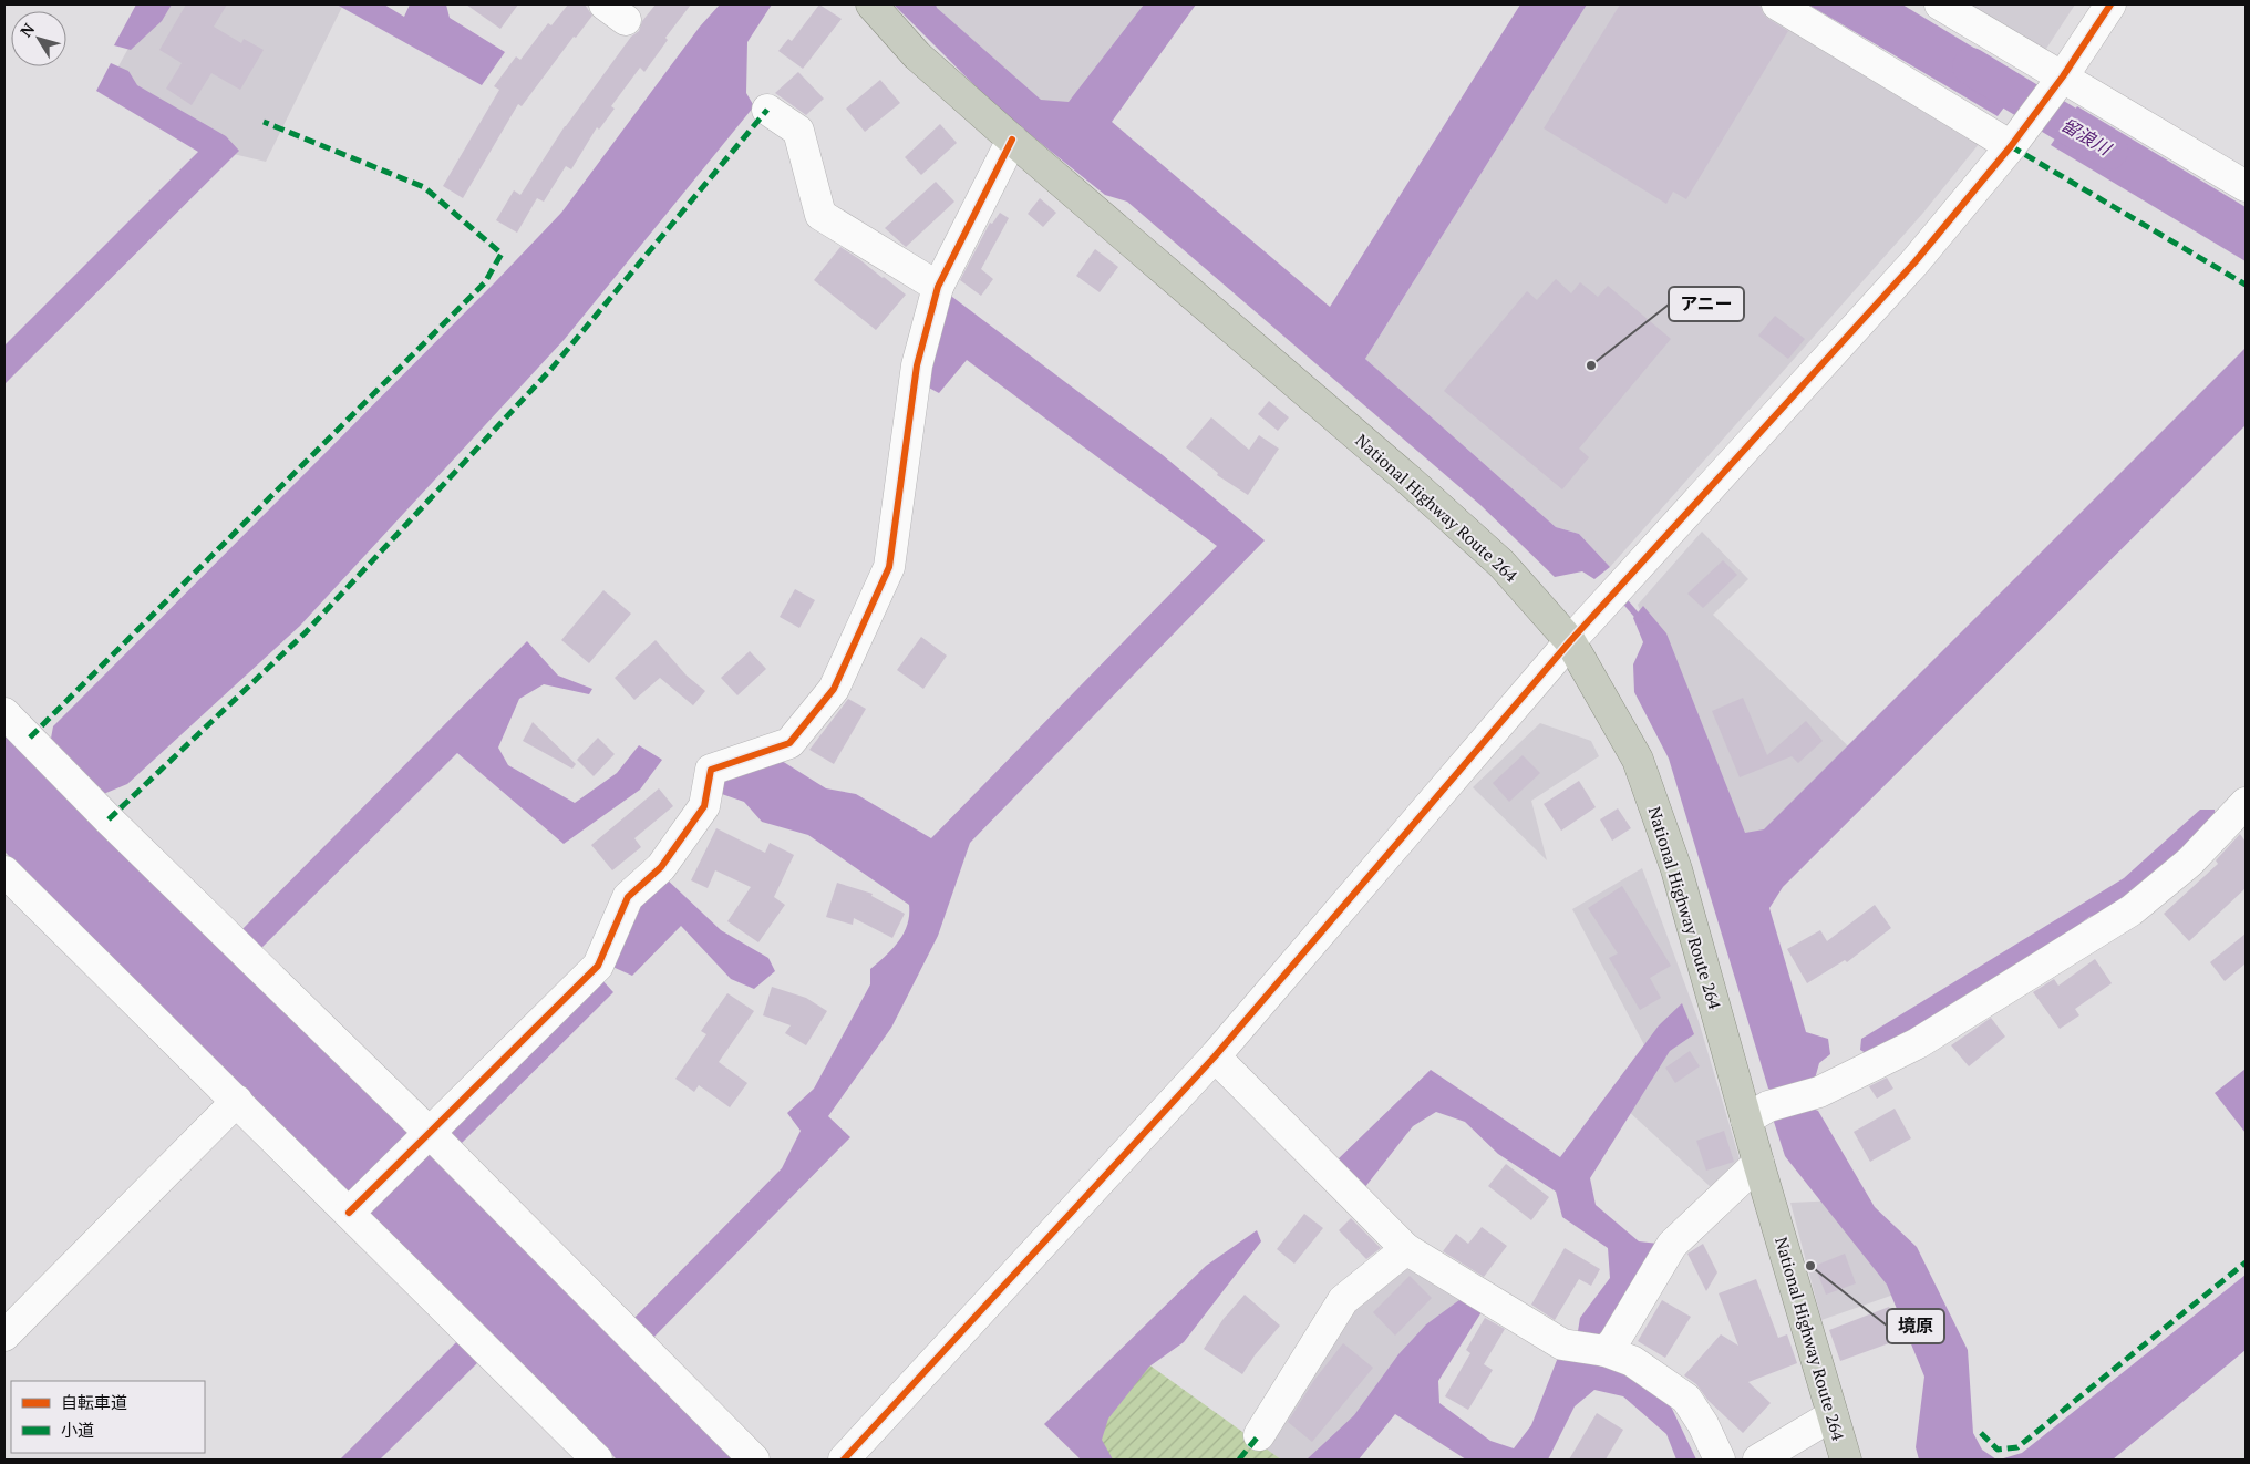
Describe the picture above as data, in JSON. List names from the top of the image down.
{
  "streets": {
    "highway": ["National Highway Route 264"]
  },
  "water": ["留浪川"],
  "places": ["アニー", "境原"],
  "legend": ["自転車道", "小道"],
  "north": "top left"
}
